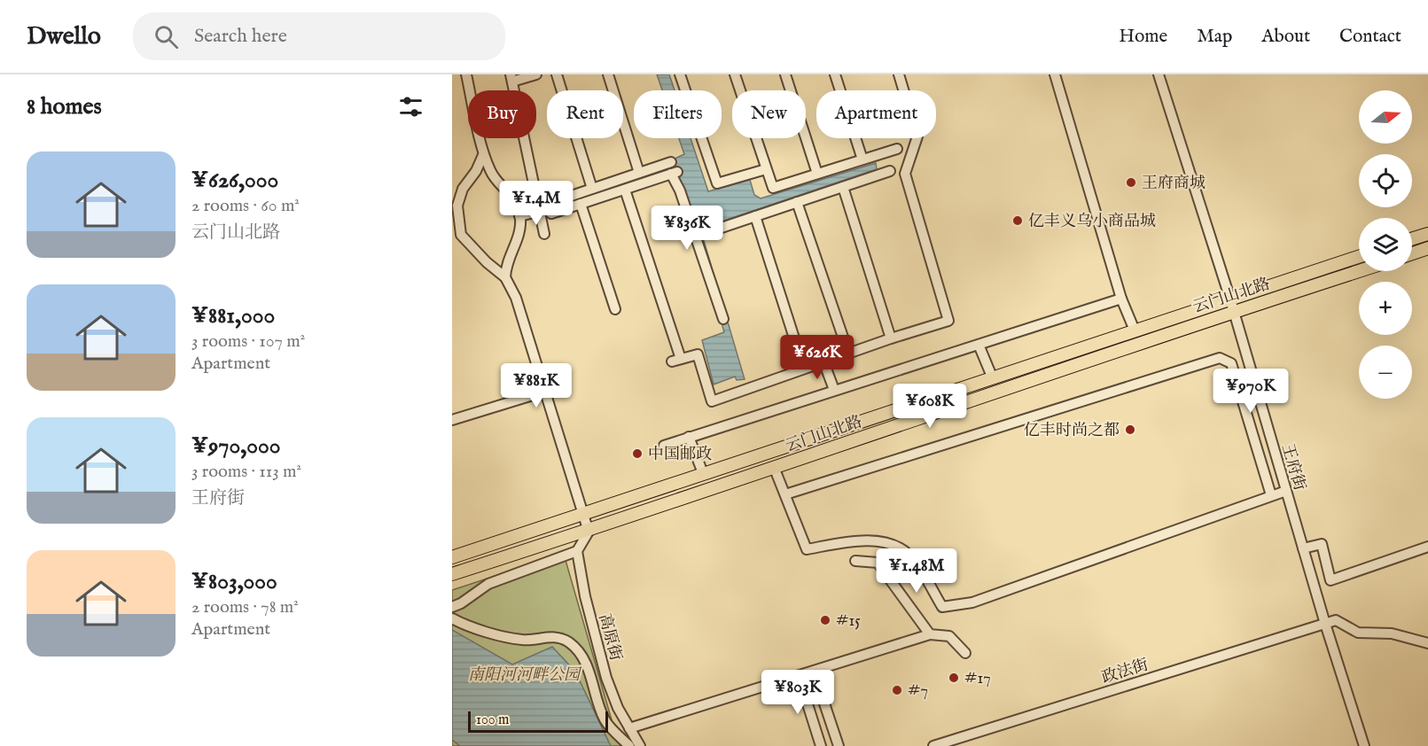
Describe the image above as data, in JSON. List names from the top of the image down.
{
  "streets": {
    "main road": ["云门山北路"],
    "street": ["王府街", "高原街", "政法街"]
  },
  "crossings": [
    ["云门山北路", "王府街"],
    ["王府街", "政法街"]
  ],
  "parks": ["南阳河河畔公园"],
  "places": [
    "王府商城",
    "亿丰义乌小商品城",
    "亿丰时尚之都",
    "中国邮政",
    "#15",
    "#17",
    "#7"
  ],
  "scale_bar": "100 m",
  "north": "right",
  "page": {
    "header": "Dwello",
    "search": "Search here",
    "nav": [
      "Home",
      "Map",
      "About",
      "Contact"
    ],
    "heading": "8 homes",
    "map_buttons": ["+", "−"],
    "chip": [
      "Buy",
      "Rent",
      "Filters",
      "New",
      "Apartment"
    ],
    "list": [
      {
        "name": "¥626,000",
        "note": "2 rooms · 60 m² · 云门山北路"
      },
      {
        "name": "¥881,000",
        "note": "3 rooms · 107 m² · Apartment"
      },
      {
        "name": "¥970,000",
        "note": "3 rooms · 113 m² · 王府街"
      },
      {
        "name": "¥803,000",
        "note": "2 rooms · 78 m² · Apartment"
      }
    ],
    "price": [
      "¥1.4M",
      "¥836K",
      "¥626K",
      "¥881K",
      "¥970K",
      "¥608K",
      "¥1.48M",
      "¥803K"
    ],
    "scale": "100 m"
  }
}
